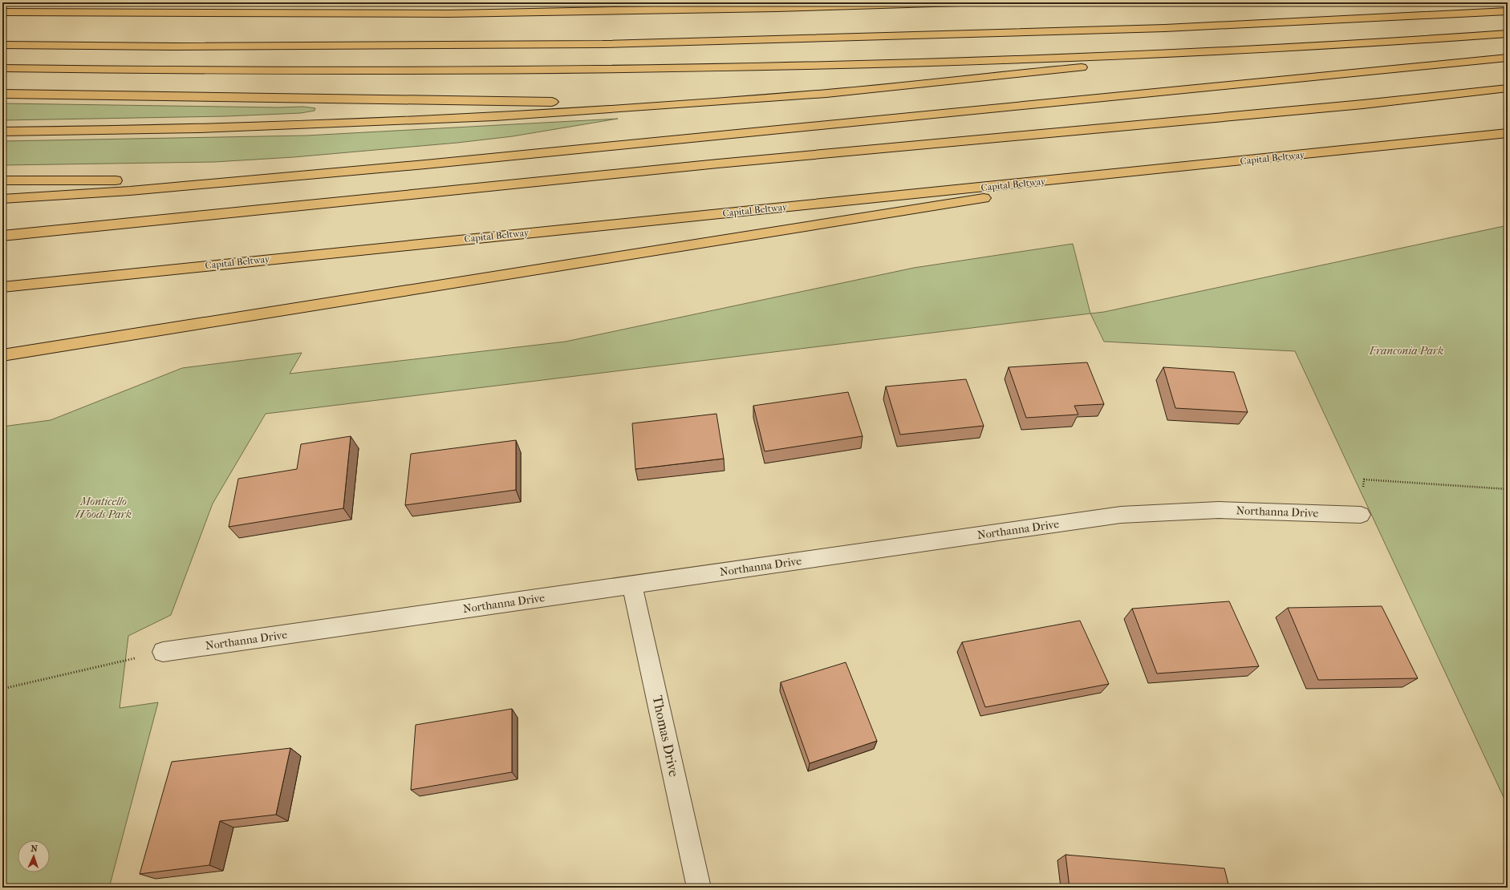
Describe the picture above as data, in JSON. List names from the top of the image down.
{
  "streets": {
    "highway": ["Capital Beltway"],
    "street": ["Northanna Drive", "Thomas Drive"]
  },
  "crossings": [
    ["Northanna Drive", "Thomas Drive"]
  ],
  "parks": ["Franconia Park", "Monticello Woods Park"],
  "north": "top"
}
